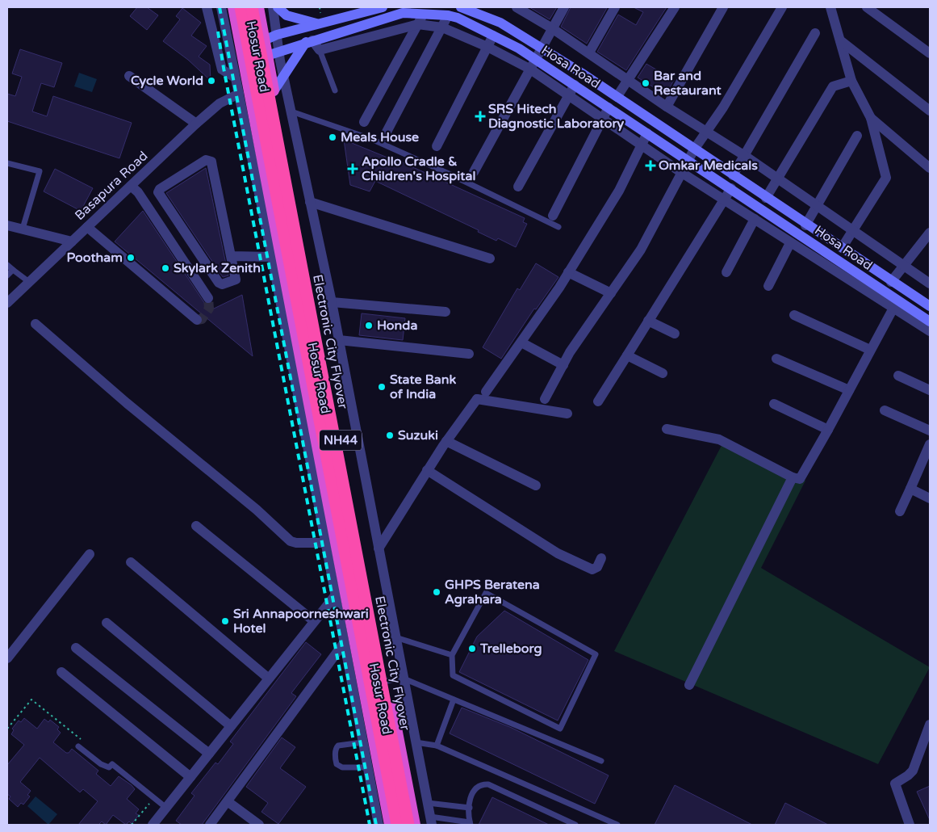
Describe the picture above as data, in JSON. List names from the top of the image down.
{
  "streets": {
    "highway": ["Hosur Road", "Electronic City Flyover", "NH44"],
    "main road": ["Hosa Road"],
    "street": ["Basapura Road"]
  },
  "crossings": [
    ["Hosur Road", "Hosa Road"]
  ],
  "places": {
    "other": [
      "Cycle World",
      "Bar and Restaurant",
      "Meals House",
      "Pootham",
      "Skylark Zenith",
      "Honda",
      "State Bank of India",
      "Suzuki",
      "GHPS Beratena Agrahara",
      "Sri Annapoorneshwari Hotel",
      "Trelleborg"
    ],
    "health": ["SRS Hitech Diagnostic Laboratory", "Omkar Medicals", "Apollo Cradle & Children's Hospital"]
  }
}
